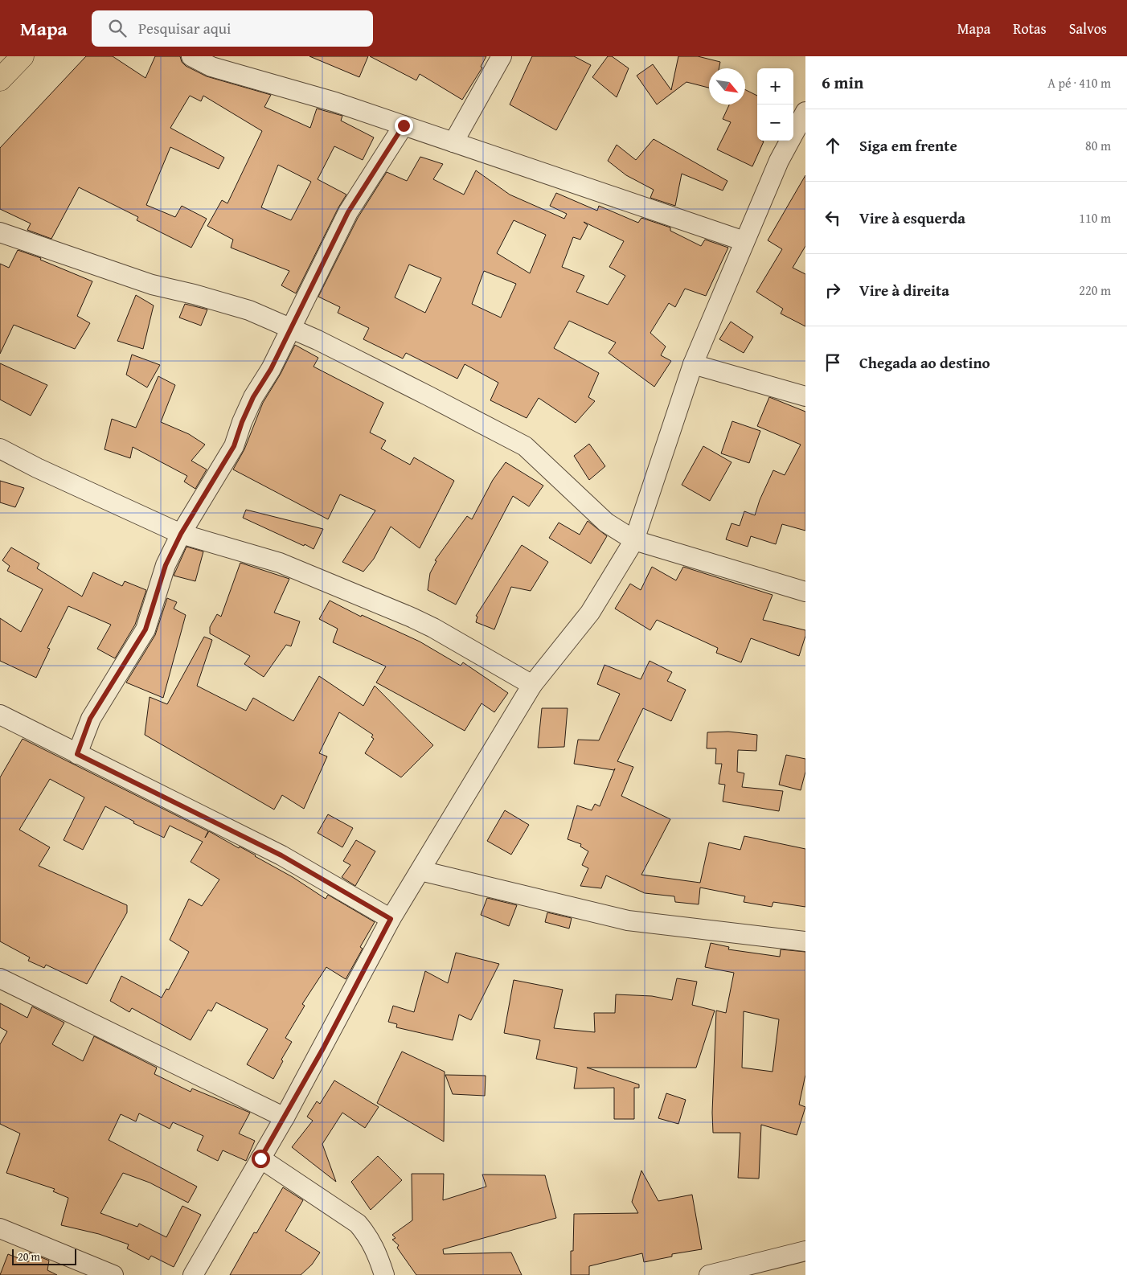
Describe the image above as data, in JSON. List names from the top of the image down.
{
  "scale_bar": "20 m",
  "north": "bottom right",
  "page": {
    "header": "Mapa",
    "search": "Pesquisar aqui",
    "nav": ["Mapa", "Rotas", "Salvos"],
    "heading": ["6 min", "A pé · 410 m"],
    "map_buttons": ["+", "−"],
    "list": [
      ["Siga em frente", "80 m"],
      ["Vire à esquerda", "110 m"],
      ["Vire à direita", "220 m"],
      "Chegada ao destino"
    ],
    "scale": "20 m"
  }
}
